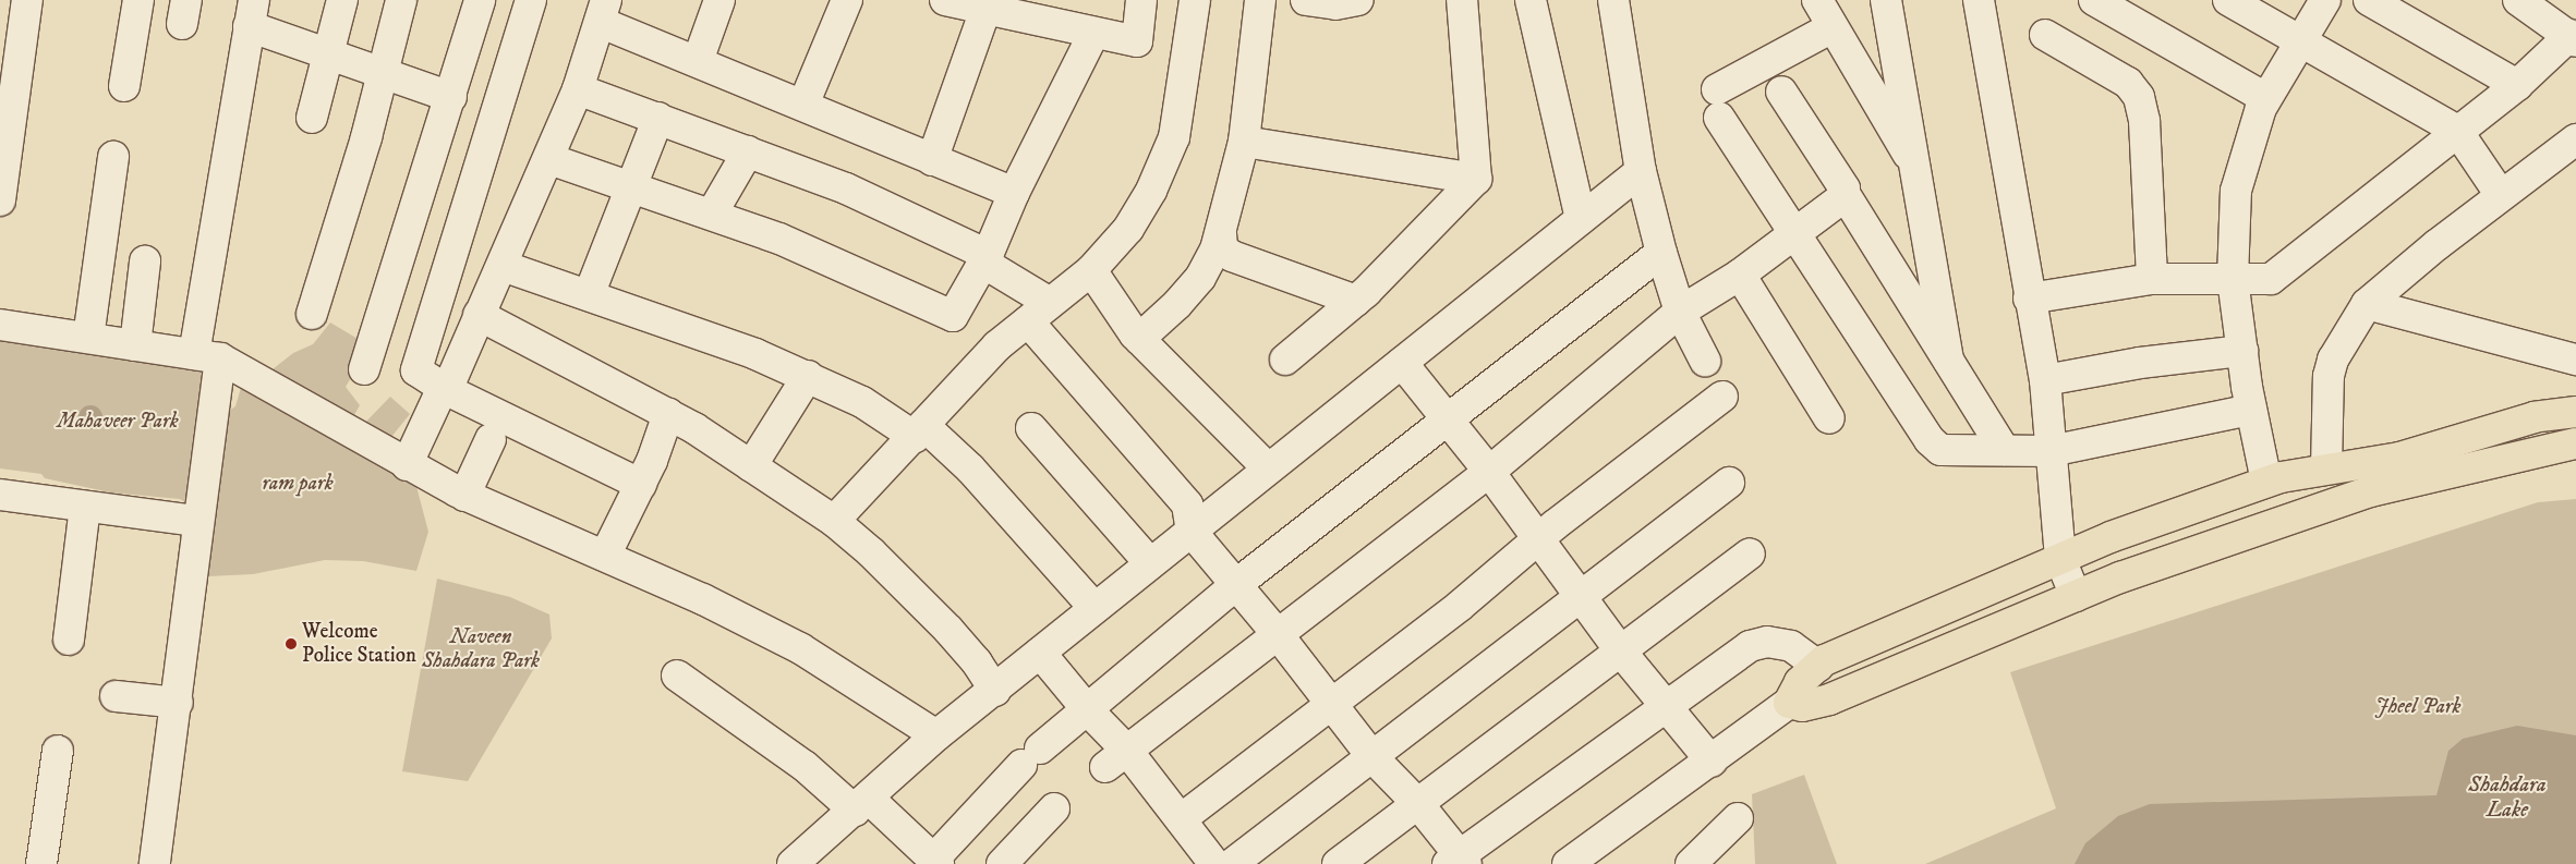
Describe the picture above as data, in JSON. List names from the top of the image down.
{
  "water": ["Shahdara Lake"],
  "parks": [
    "Mahaveer Park",
    "ram park",
    "Naveen Shahdara Park",
    "Jheel Park"
  ],
  "places": ["Welcome Police Station"]
}
